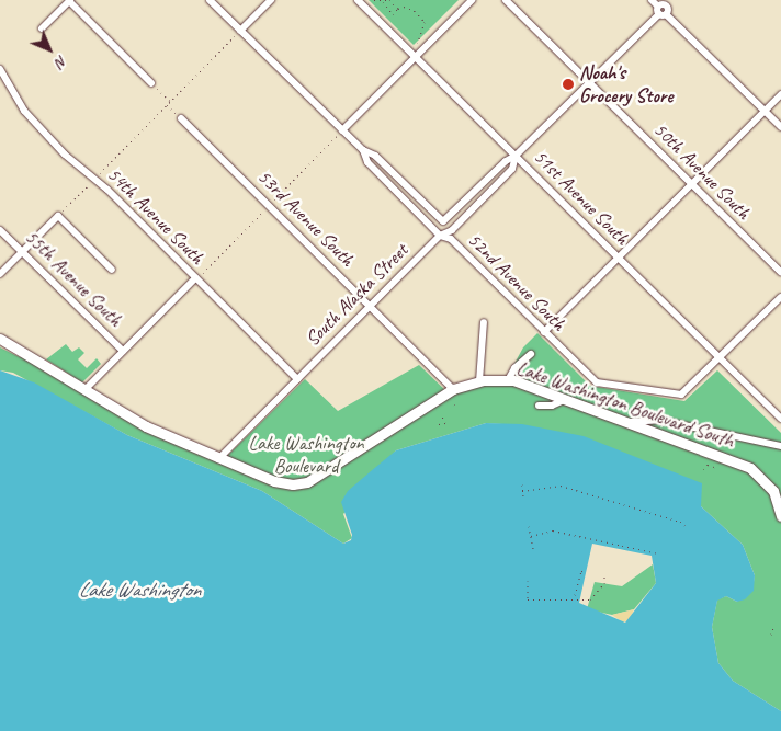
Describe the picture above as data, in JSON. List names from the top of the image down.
{
  "streets": {
    "main road": ["Lake Washington Boulevard South"],
    "street": [
      "50th Avenue South",
      "51st Avenue South",
      "54th Avenue South",
      "53rd Avenue South",
      "55th Avenue South",
      "52nd Avenue South",
      "South Alaska Street"
    ]
  },
  "crossings": [
    ["50th Avenue South", "South Alaska Street"],
    ["51st Avenue South", "52nd Avenue South"],
    ["51st Avenue South", "South Alaska Street"],
    ["54th Avenue South", "South Alaska Street"],
    ["53rd Avenue South", "South Alaska Street"],
    ["53rd Avenue South", "Lake Washington Boulevard South"],
    ["52nd Avenue South", "South Alaska Street"],
    ["South Alaska Street", "Lake Washington Boulevard South"]
  ],
  "water": ["Lake Washington"],
  "parks": ["Lake Washington Boulevard"],
  "places": ["Noah's Grocery Store"],
  "north": "bottom right"
}
